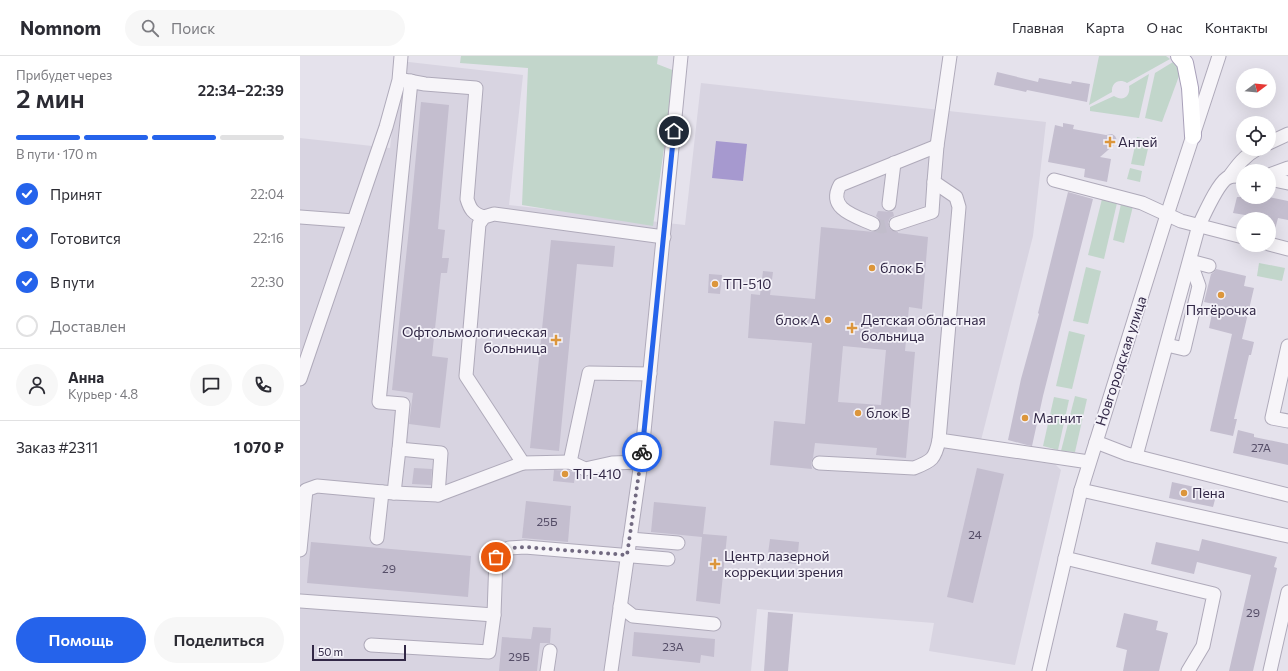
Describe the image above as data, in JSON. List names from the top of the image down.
{
  "streets": {
    "street": ["Новгородская улица"]
  },
  "places": {
    "health": [
      "Антей",
      "Детская областная больница",
      "Офтольмологическая больница",
      "Центр лазерной коррекции зрения"
    ],
    "other": [
      "блок Б",
      "ТП-510",
      "Пятёрочка",
      "блок А",
      "блок В",
      "Магнит",
      "ТП-410",
      "Пена"
    ]
  },
  "house_numbers": [
    "27А",
    "25Б",
    "24",
    "29",
    "29",
    "23А",
    "29Б"
  ],
  "scale_bar": "50 m",
  "north": "right",
  "page": {
    "header": "Nomnom",
    "search": "Поиск",
    "nav": [
      "Главная",
      "Карта",
      "О нас",
      "Контакты"
    ],
    "heading": ["2 мин", "Прибудет через", "22:34–22:39"],
    "panel": [
      "Анна",
      "Курьер · 4.8",
      "Заказ #2311",
      "1 070 ₽"
    ],
    "map_buttons": ["+", "−"],
    "bar": "В пути · 170 m",
    "list": [
      ["Принят", "22:04"],
      ["Готовится", "22:16"],
      ["В пути", "22:30"],
      "Доставлен"
    ],
    "buttons": ["Помощь", "Поделиться"],
    "scale": "50 m"
  }
}
